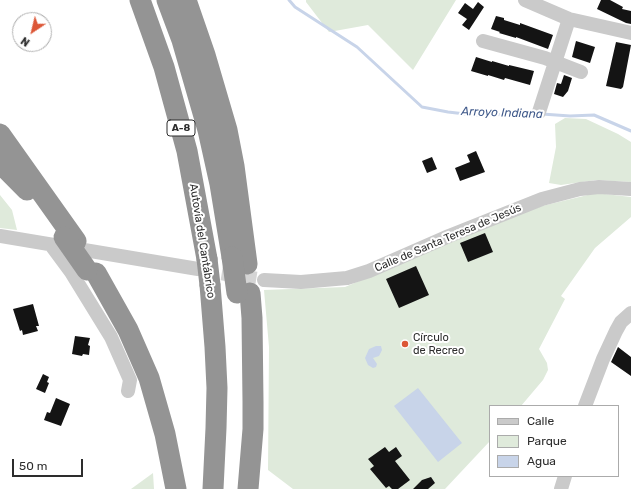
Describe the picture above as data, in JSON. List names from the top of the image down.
{
  "streets": {
    "highway": ["A-8", "Autovía del Cantábrico"],
    "street": ["Calle de Santa Teresa de Jesús"]
  },
  "crossings": [
    ["A-8", "Calle de Santa Teresa de Jesús"]
  ],
  "water": ["Arroyo Indiana"],
  "places": ["Círculo de Recreo"],
  "legend": ["Calle", "Parque", "Agua"],
  "scale_bar": "50 m",
  "north": "bottom left"
}
